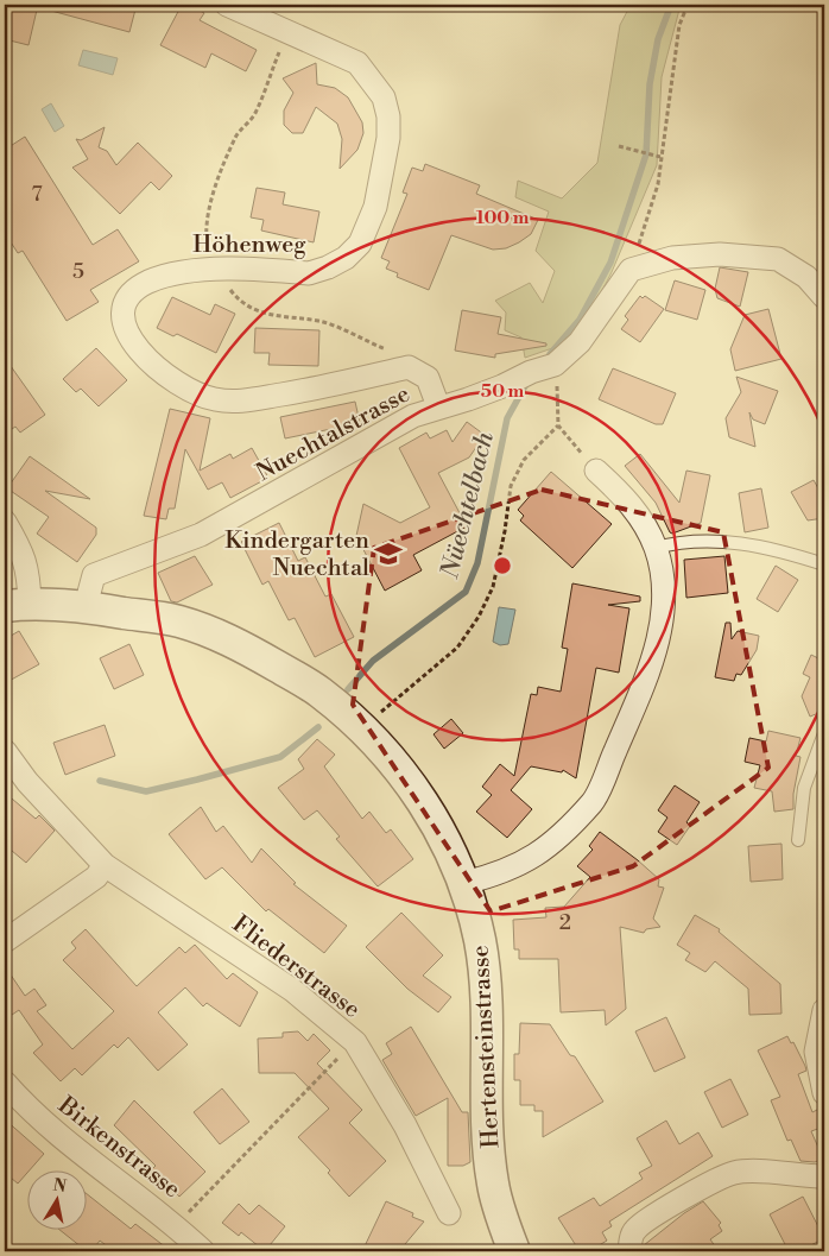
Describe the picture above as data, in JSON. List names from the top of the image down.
{
  "streets": {
    "street": [
      "Höhenweg",
      "Nuechtalstrasse",
      "Fliederstrasse",
      "Hertensteinstrasse",
      "Birkenstrasse"
    ]
  },
  "crossings": [
    ["Höhenweg", "Nuechtalstrasse"],
    ["Nuechtalstrasse", "Hertensteinstrasse"]
  ],
  "water": ["Nüechtelbach"],
  "places": {
    "school or university": ["Kindergarten Nuechtal"]
  },
  "house_numbers": ["7", "5", "2"],
  "north": "top",
  "rings": ["100 m", "50 m"]
}
